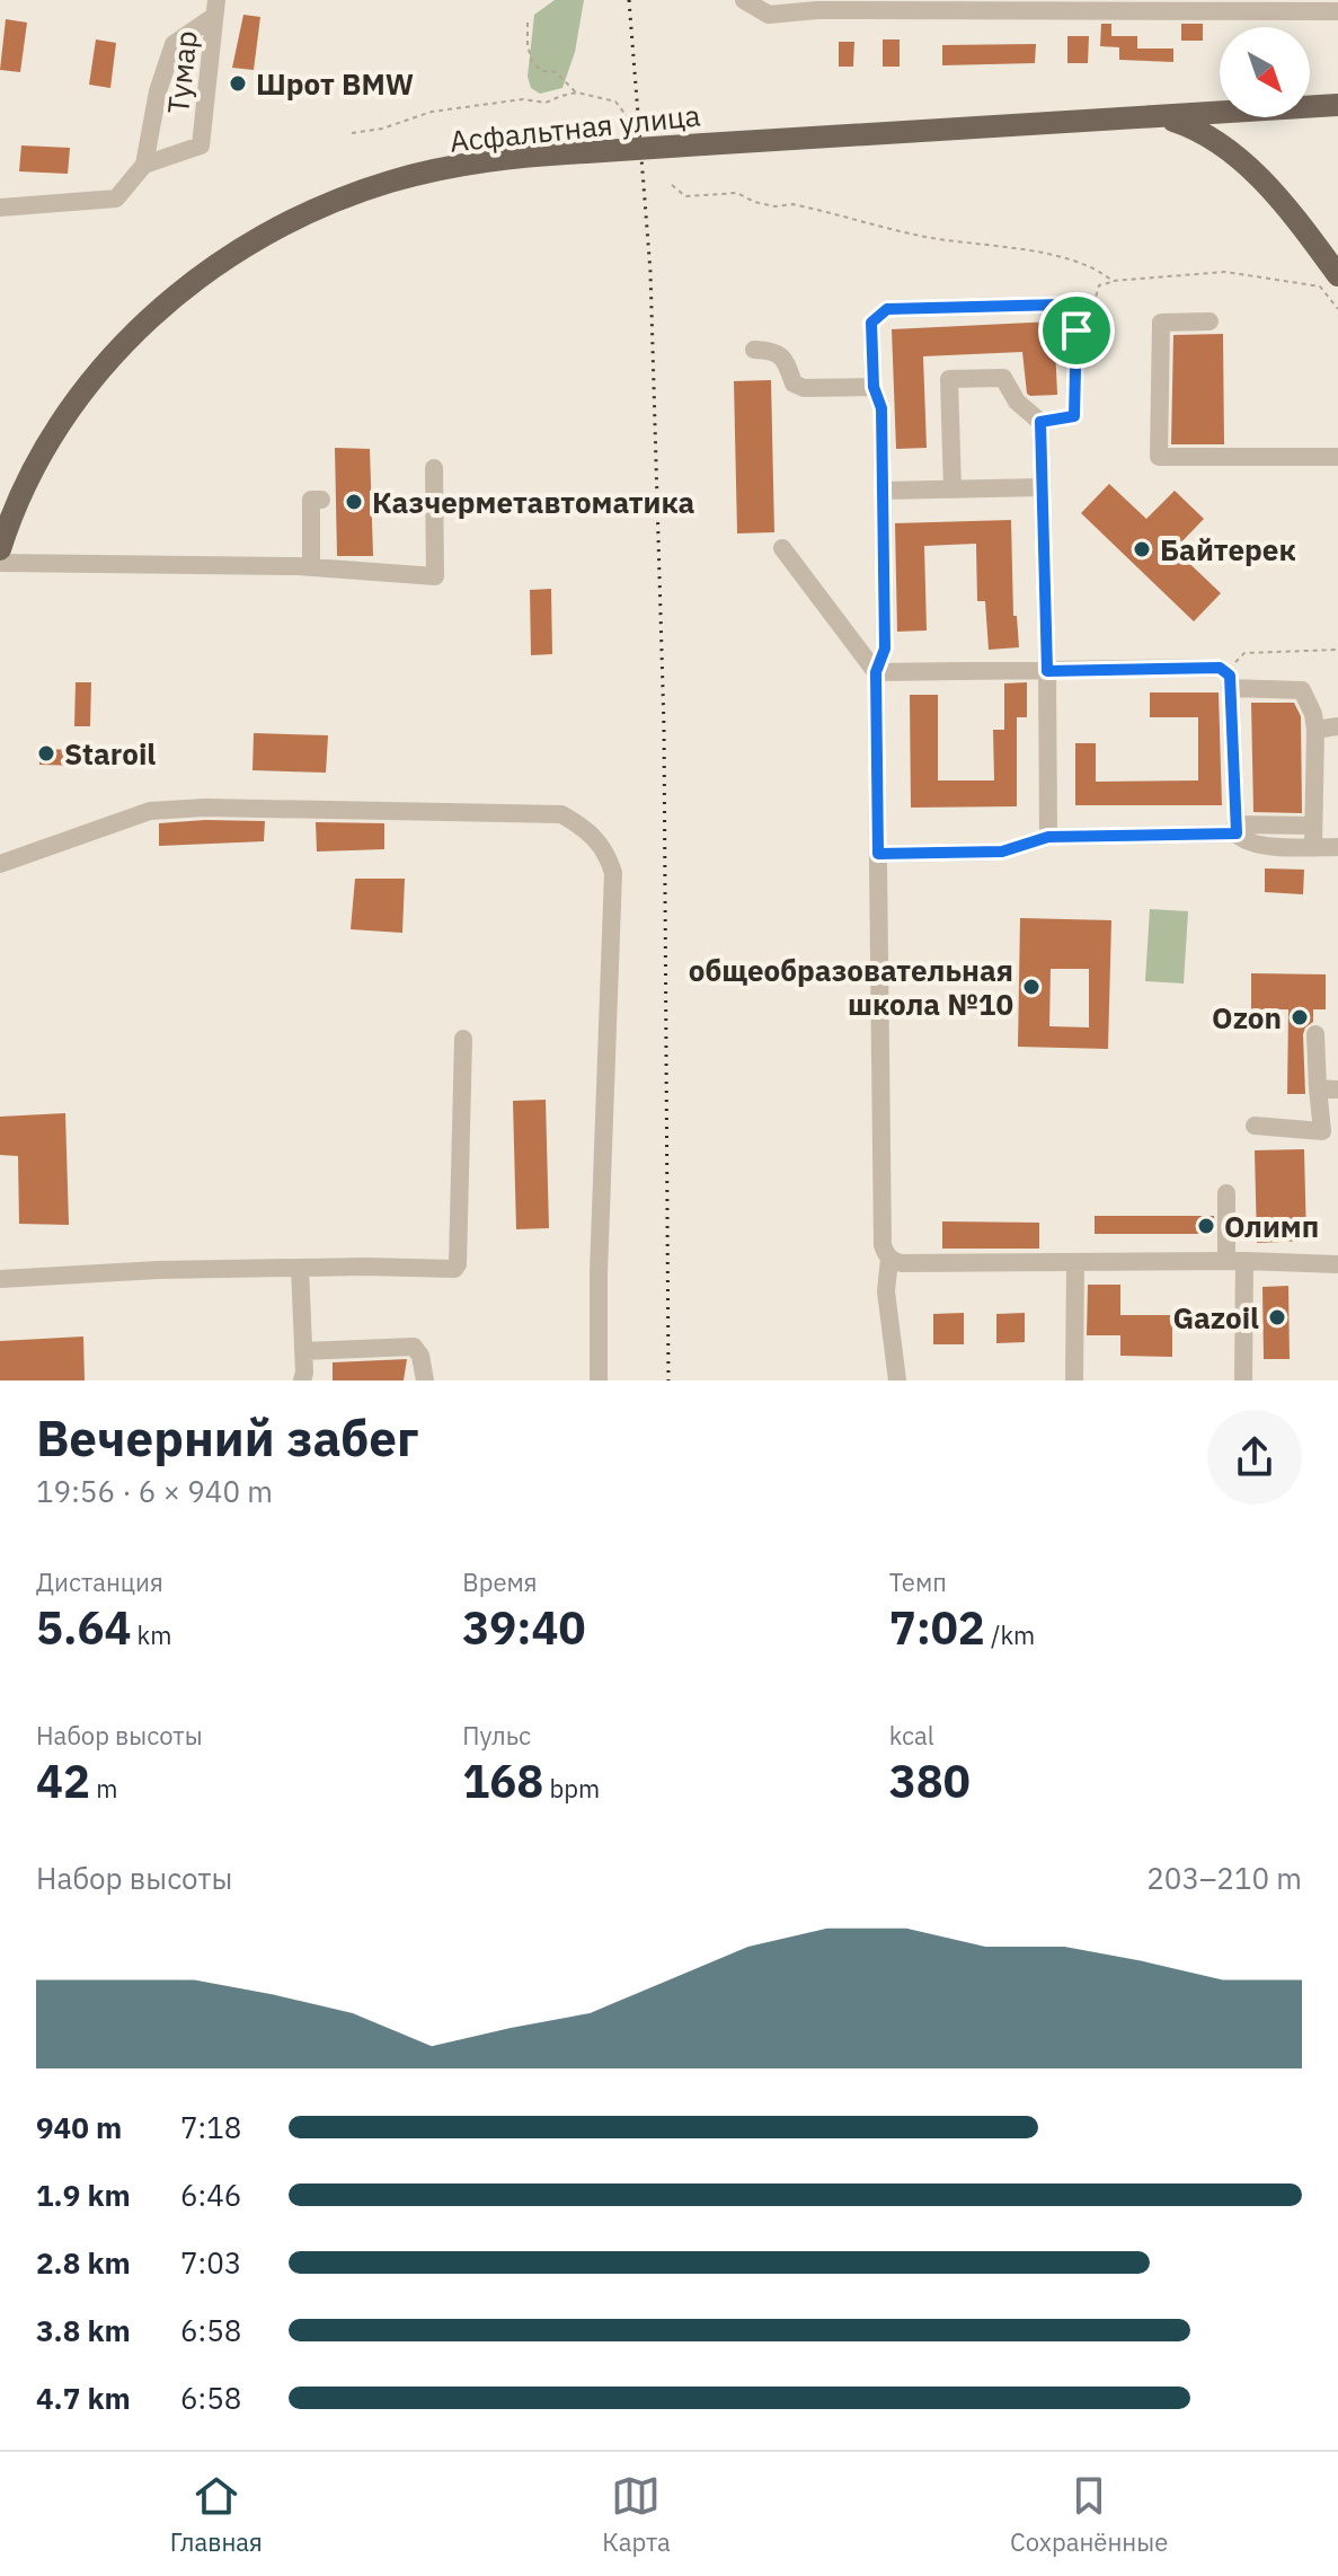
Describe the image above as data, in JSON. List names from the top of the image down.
{
  "streets": {
    "main road": ["Асфальтная улица"],
    "street": ["Тумар"]
  },
  "places": [
    "Шрот BMW",
    "Казчерметавтоматика",
    "Байтерек",
    "Staroil",
    "общеобразовательная школа №10",
    "Ozon",
    "Олимп",
    "Gazoil"
  ],
  "north": "bottom right",
  "page": {
    "heading": ["Вечерний забег", "19:56 · 6 × 940 m"],
    "stats": [
      ["Дистанция", "5.64 km"],
      ["Время", "39:40"],
      ["Темп", "7:02 /km"],
      ["Набор высоты", "42 m"],
      ["Пульс", "168 bpm"],
      ["kcal", "380"]
    ],
    "chart": ["Набор высоты", "203–210 m"],
    "list": [
      {
        "name": "940 m",
        "note": "7:18"
      },
      {
        "name": "1.9 km",
        "note": "6:46"
      },
      {
        "name": "2.8 km",
        "note": "7:03"
      },
      {
        "name": "3.8 km",
        "note": "6:58"
      },
      {
        "name": "4.7 km",
        "note": "6:58"
      }
    ],
    "tabs": ["Главная", "Карта", "Сохранённые"]
  }
}
